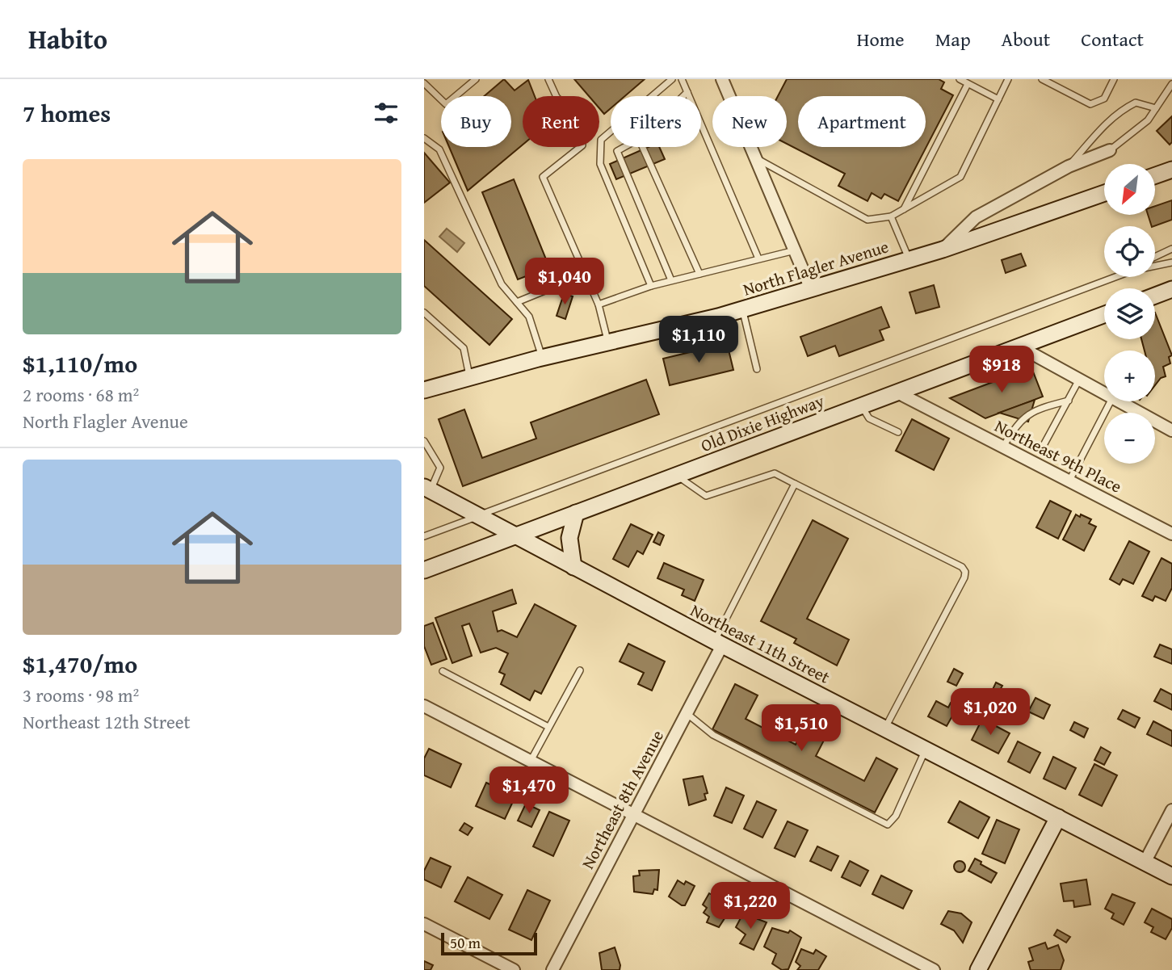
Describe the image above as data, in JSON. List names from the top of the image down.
{
  "streets": {
    "street": [
      "North Flagler Avenue",
      "Old Dixie Highway",
      "Northeast 9th Place",
      "Northeast 11th Street",
      "Northeast 8th Avenue"
    ]
  },
  "crossings": [
    ["Old Dixie Highway", "Northeast 9th Place"],
    ["Old Dixie Highway", "Northeast 11th Street"],
    ["Northeast 11th Street", "Northeast 8th Avenue"]
  ],
  "scale_bar": "50 m",
  "north": "bottom left",
  "page": {
    "header": "Habito",
    "nav": [
      "Home",
      "Map",
      "About",
      "Contact"
    ],
    "heading": "7 homes",
    "chip": [
      "Buy",
      "Rent",
      "Filters",
      "New",
      "Apartment"
    ],
    "list": [
      {
        "name": "$1,110/mo",
        "note": "2 rooms · 68 m² · North Flagler Avenue"
      },
      {
        "name": "$1,470/mo",
        "note": "3 rooms · 98 m² · Northeast 12th Street"
      }
    ],
    "map_buttons": ["+", "−"],
    "price": [
      "$1,040",
      "$1,110",
      "$918",
      "$1,020",
      "$1,510",
      "$1,470",
      "$1,220"
    ],
    "scale": "50 m"
  }
}
